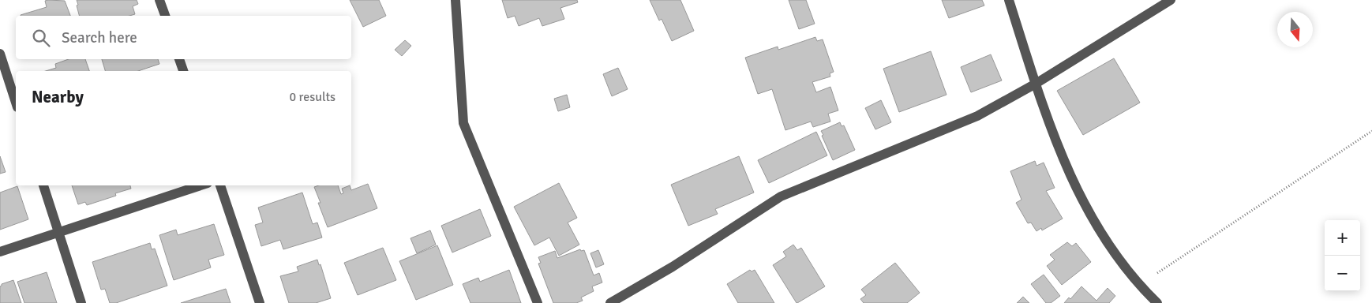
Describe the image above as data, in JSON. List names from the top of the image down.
{
  "north": "bottom",
  "page": {
    "search": "Search here",
    "heading": ["Nearby", "0 results"],
    "map_buttons": ["+", "−"]
  }
}
